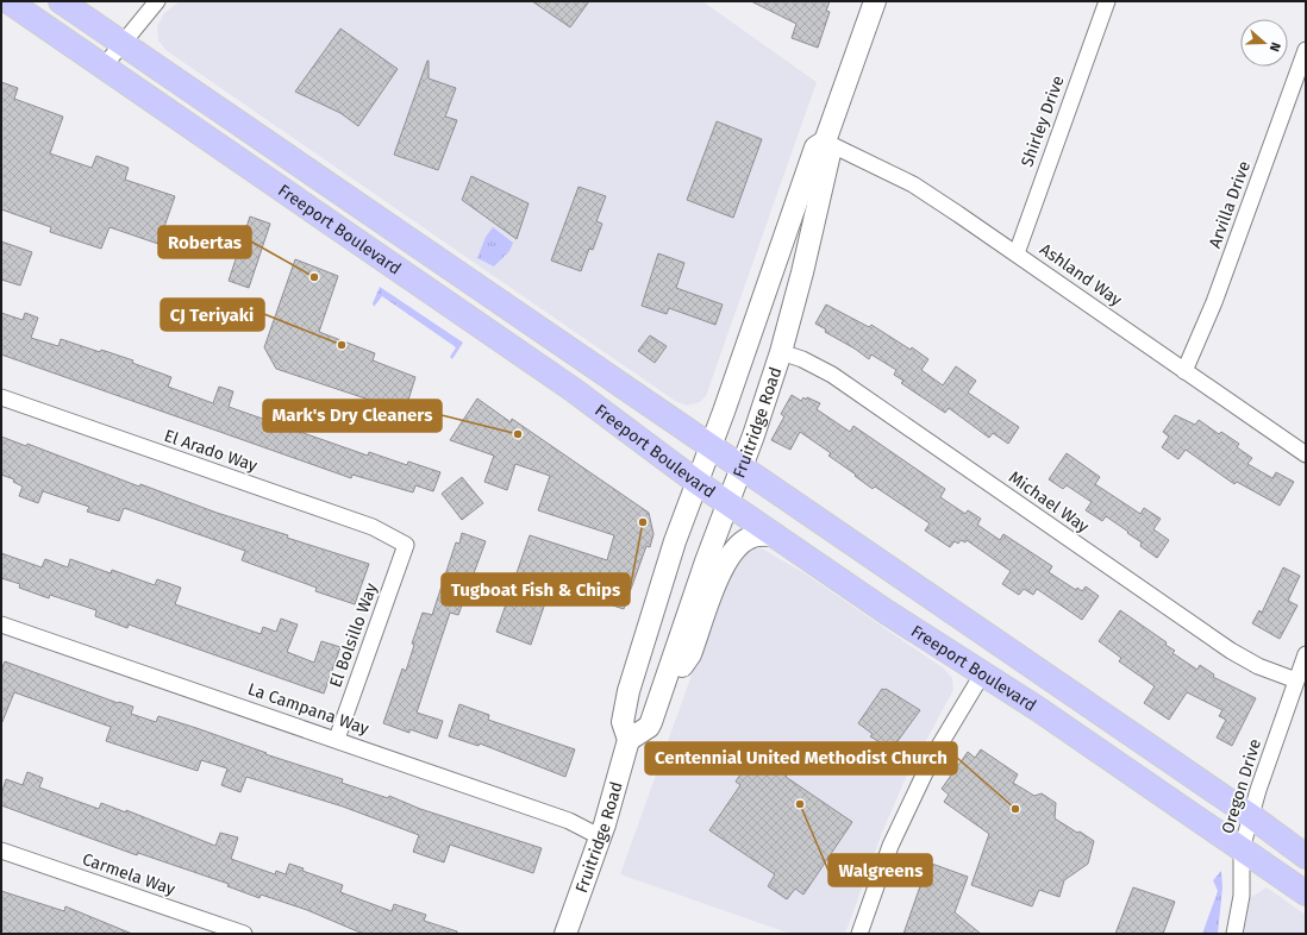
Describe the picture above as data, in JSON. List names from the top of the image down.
{
  "streets": {
    "main road": ["Freeport Boulevard", "Fruitridge Road"],
    "street": [
      "Shirley Drive",
      "Arvilla Drive",
      "Ashland Way",
      "El Arado Way",
      "Michael Way",
      "El Bolsillo Way",
      "La Campana Way",
      "Oregon Drive",
      "Carmela Way"
    ]
  },
  "crossings": [
    ["Shirley Drive", "Ashland Way"],
    ["Arvilla Drive", "Ashland Way"],
    ["Freeport Boulevard", "Fruitridge Road"],
    ["Freeport Boulevard", "Oregon Drive"],
    ["Ashland Way", "Fruitridge Road"],
    ["Fruitridge Road", "Michael Way"],
    ["Fruitridge Road", "La Campana Way"],
    ["El Arado Way", "El Bolsillo Way"],
    ["Michael Way", "Oregon Drive"],
    ["El Bolsillo Way", "La Campana Way"]
  ],
  "places": [
    "Robertas",
    "CJ Teriyaki",
    "Mark's Dry Cleaners",
    "Tugboat Fish & Chips",
    "Walgreens",
    "Centennial United Methodist Church"
  ],
  "north": "right"
}
